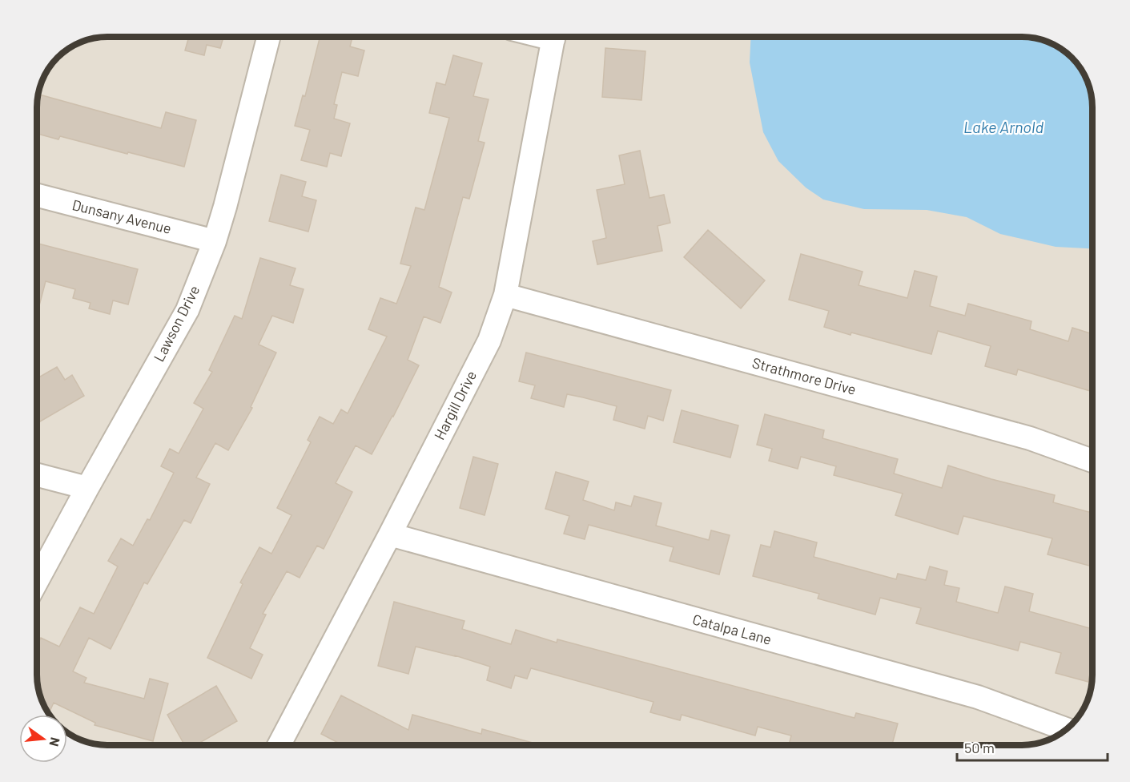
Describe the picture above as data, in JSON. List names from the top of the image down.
{
  "streets": {
    "street": [
      "Dunsany Avenue",
      "Lawson Drive",
      "Strathmore Drive",
      "Hargill Drive",
      "Catalpa Lane"
    ]
  },
  "crossings": [
    ["Dunsany Avenue", "Lawson Drive"],
    ["Strathmore Drive", "Hargill Drive"],
    ["Hargill Drive", "Catalpa Lane"]
  ],
  "water": ["Lake Arnold"],
  "scale_bar": "50 m",
  "north": "right"
}
